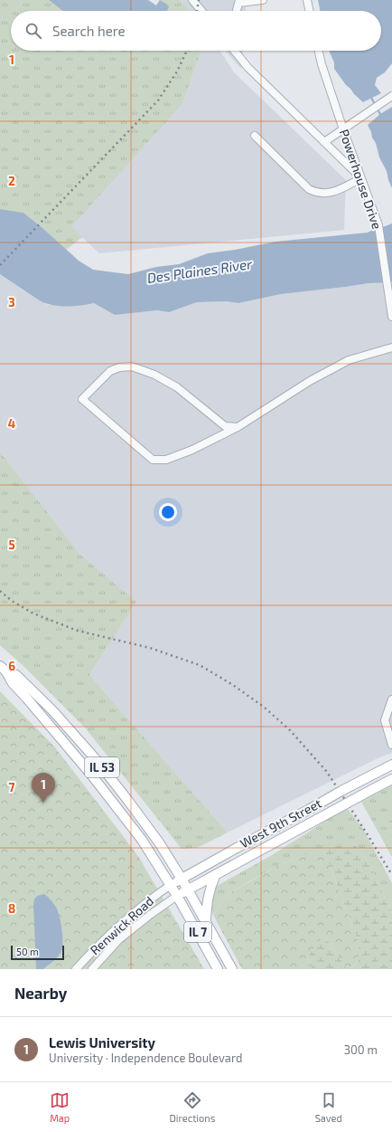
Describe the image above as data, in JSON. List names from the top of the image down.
{
  "streets": {
    "main road": [
      "IL 53",
      "West 9th Street",
      "Renwick Road",
      "IL 7"
    ],
    "street": ["Powerhouse Drive"]
  },
  "crossings": [
    ["IL 53", "West 9th Street"],
    ["IL 53", "Renwick Road"],
    ["IL 53", "IL 7"],
    ["West 9th Street", "Renwick Road"],
    ["West 9th Street", "IL 7"],
    ["Renwick Road", "IL 7"]
  ],
  "water": ["Des Plaines River"],
  "scale_bar": "50 m",
  "page": {
    "search": "Search here",
    "pins": "1",
    "scale": "50 m",
    "heading": "Nearby",
    "list": [
      {
        "mark": "1",
        "name": "Lewis University",
        "note": "University · Independence Boulevard",
        "value": "300 m"
      }
    ],
    "nav": ["Map", "Directions", "Saved"]
  },
  "grid": {
    "rows": [
      "1",
      "2",
      "3",
      "4",
      "5",
      "6",
      "7",
      "8"
    ]
  }
}
